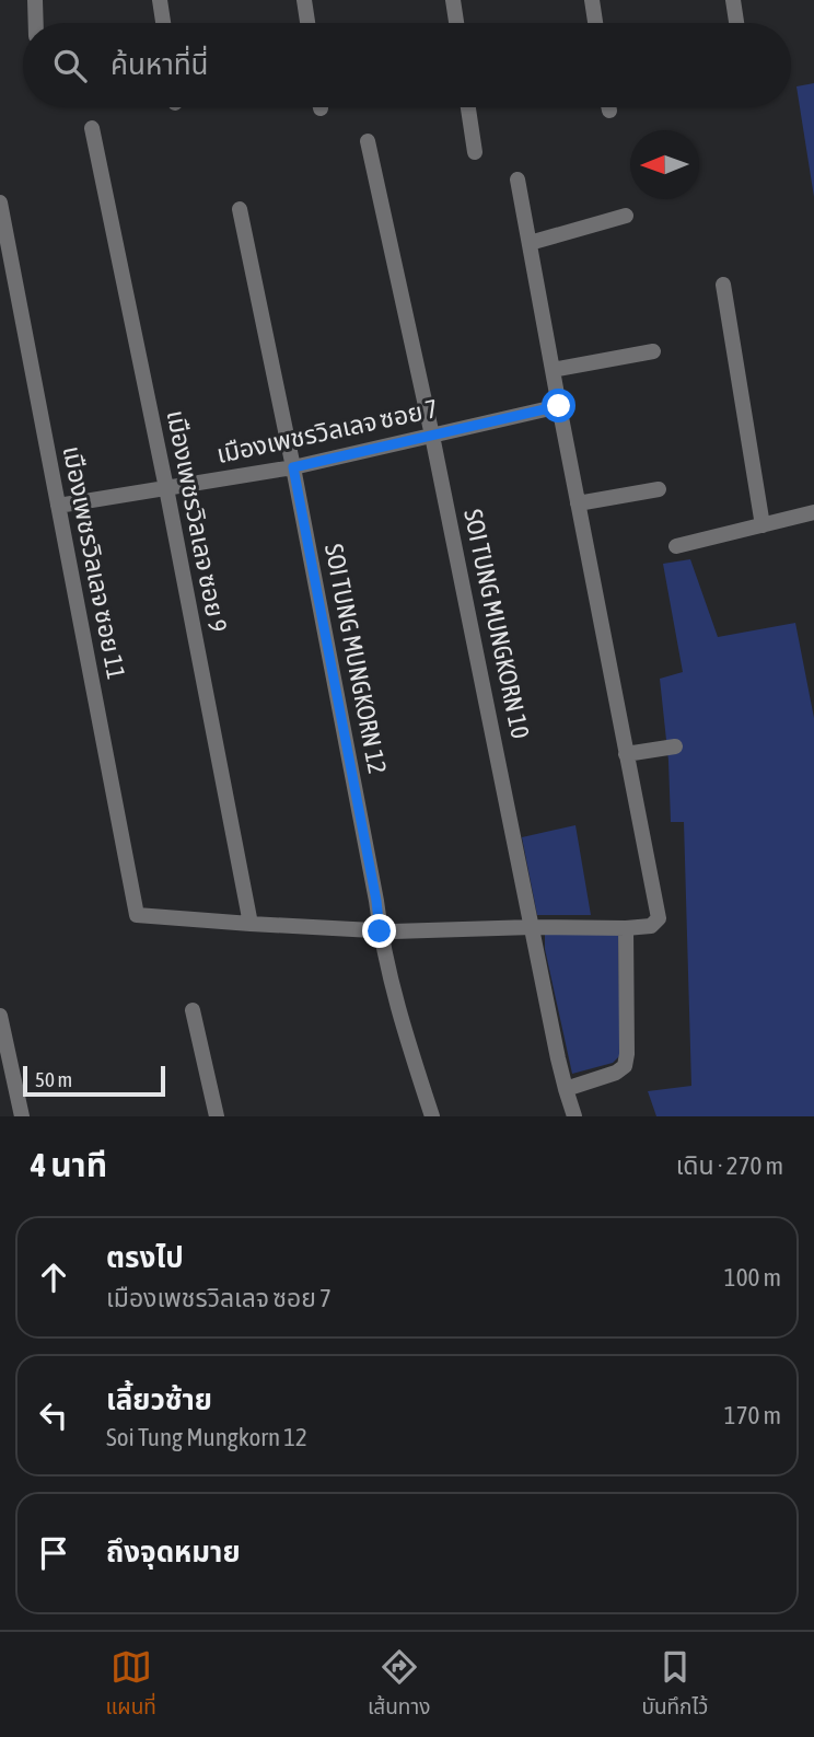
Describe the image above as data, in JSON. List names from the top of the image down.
{
  "streets": {
    "street": [
      "เมืองเพชรวิลเลจ ซอย 7",
      "เมืองเพชรวิลเลจ ซอย 9",
      "เมืองเพชรวิลเลจ ซอย 11",
      "SOI TUNG MUNGKORN 10",
      "SOI TUNG MUNGKORN 12"
    ]
  },
  "crossings": [
    ["เมืองเพชรวิลเลจ ซอย 7", "เมืองเพชรวิลเลจ ซอย 9"],
    ["เมืองเพชรวิลเลจ ซอย 7", "เมืองเพชรวิลเลจ ซอย 11"],
    ["เมืองเพชรวิลเลจ ซอย 7", "SOI TUNG MUNGKORN 10"],
    ["เมืองเพชรวิลเลจ ซอย 7", "SOI TUNG MUNGKORN 12"],
    ["เมืองเพชรวิลเลจ ซอย 9", "เมืองเพชรวิลเลจ ซอย 11"]
  ],
  "scale_bar": "50 m",
  "north": "left",
  "page": {
    "search": "ค้นหาที่นี่",
    "scale": "50 m",
    "heading": ["4 นาที", "เดิน · 270 m"],
    "list": [
      ["ตรงไป", "เมืองเพชรวิลเลจ ซอย 7", "100 m"],
      ["เลี้ยวซ้าย", "Soi Tung Mungkorn 12", "170 m"],
      "ถึงจุดหมาย"
    ],
    "nav": ["แผนที่", "เส้นทาง", "บันทึกไว้"]
  }
}
